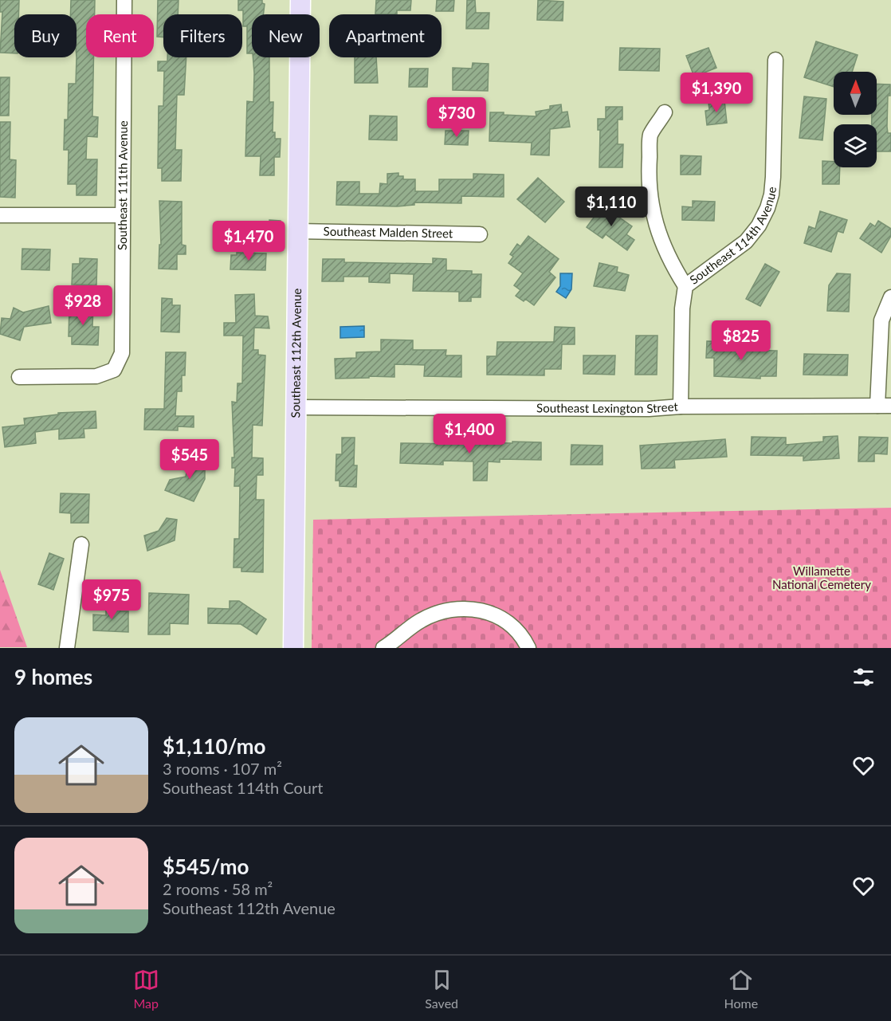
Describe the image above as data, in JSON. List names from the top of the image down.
{
  "streets": {
    "main road": ["Southeast 112th Avenue"],
    "street": [
      "Southeast 111th Avenue",
      "Southeast Malden Street",
      "Southeast 114th Avenue",
      "Southeast Lexington Street"
    ]
  },
  "crossings": [
    ["Southeast Malden Street", "Southeast 112th Avenue"],
    ["Southeast 114th Avenue", "Southeast Lexington Street"],
    ["Southeast 112th Avenue", "Southeast Lexington Street"]
  ],
  "parks": ["Willamette National Cemetery"],
  "north": "top",
  "page": {
    "chip": [
      "Buy",
      "Rent",
      "Filters",
      "New",
      "Apartment"
    ],
    "price": [
      "$1,390",
      "$730",
      "$1,110",
      "$1,470",
      "$928",
      "$825",
      "$1,400",
      "$545",
      "$975"
    ],
    "heading": "9 homes",
    "list": [
      {
        "name": "$1,110/mo",
        "note": "3 rooms · 107 m² · Southeast 114th Court"
      },
      {
        "name": "$545/mo",
        "note": "2 rooms · 58 m² · Southeast 112th Avenue"
      }
    ],
    "tabs": ["Map", "Saved", "Home"]
  }
}
